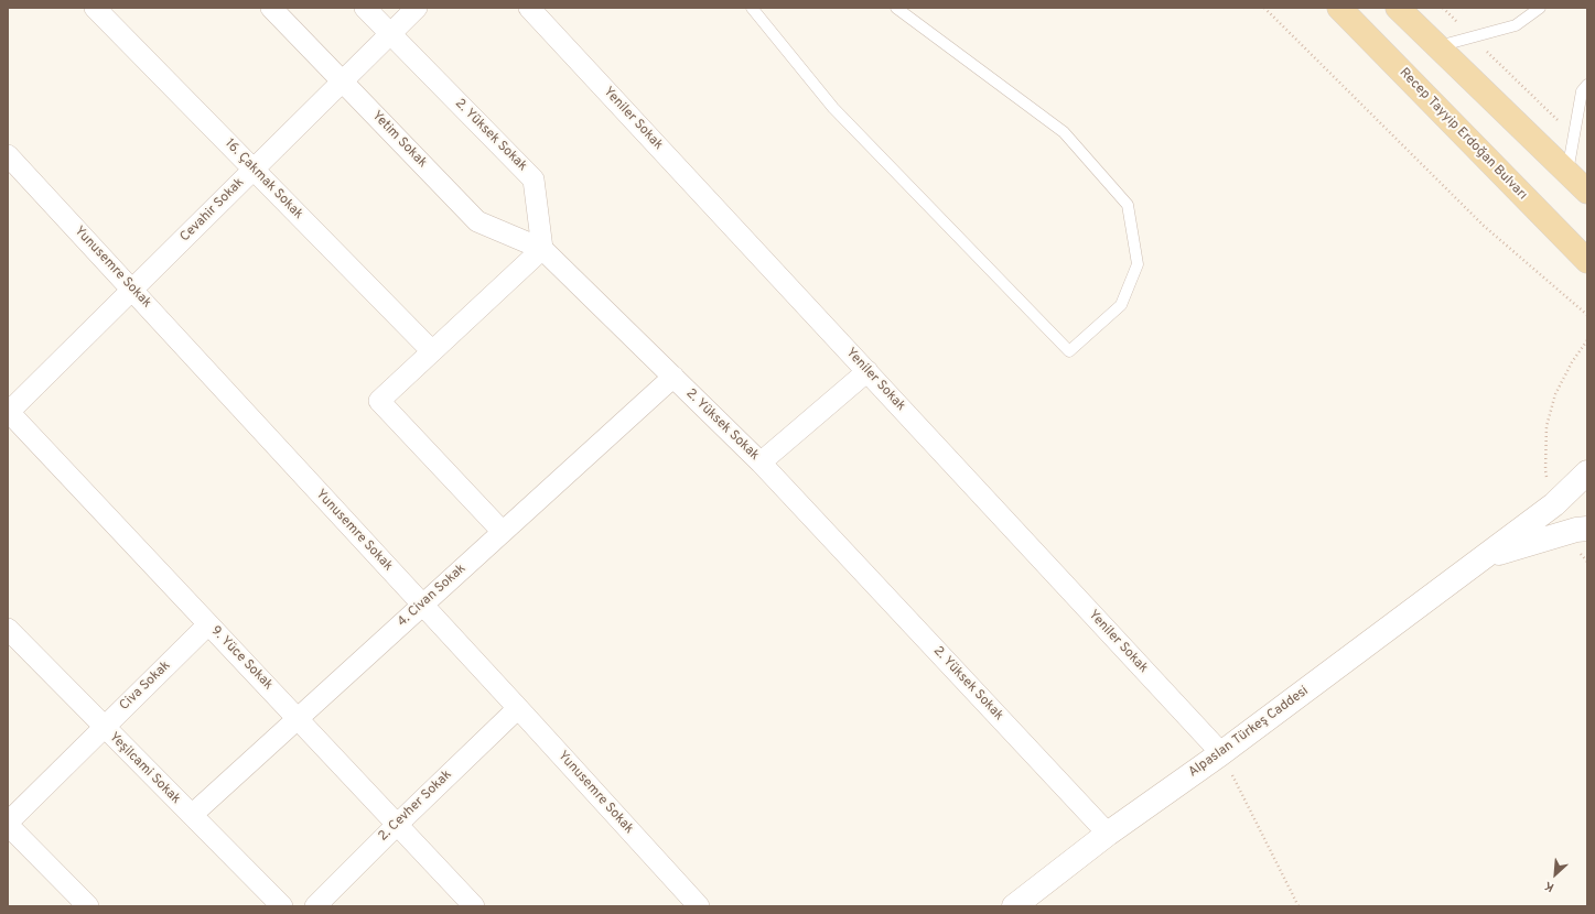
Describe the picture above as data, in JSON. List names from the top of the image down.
{
  "streets": {
    "main road": ["Recep Tayyip Erdoğan Bulvarı", "Alpaslan Türkeş Caddesi"],
    "street": [
      "Yeniler Sokak",
      "2. Yüksek Sokak",
      "Yetim Sokak",
      "16. Çakmak Sokak",
      "Cevahir Sokak",
      "Yunusemre Sokak",
      "4. Civan Sokak",
      "9. Yüce Sokak",
      "Civa Sokak",
      "Yeşilcami Sokak",
      "2. Cevher Sokak"
    ]
  },
  "crossings": [
    ["Yeniler Sokak", "Alpaslan Türkeş Caddesi"],
    ["2. Yüksek Sokak", "Yetim Sokak"],
    ["2. Yüksek Sokak", "Cevahir Sokak"],
    ["2. Yüksek Sokak", "4. Civan Sokak"],
    ["2. Yüksek Sokak", "Alpaslan Türkeş Caddesi"],
    ["Yetim Sokak", "Cevahir Sokak"],
    ["16. Çakmak Sokak", "Cevahir Sokak"],
    ["Cevahir Sokak", "Yunusemre Sokak"],
    ["Cevahir Sokak", "9. Yüce Sokak"],
    ["Yunusemre Sokak", "4. Civan Sokak"],
    ["Yunusemre Sokak", "2. Cevher Sokak"],
    ["4. Civan Sokak", "9. Yüce Sokak"],
    ["4. Civan Sokak", "Yeşilcami Sokak"],
    ["9. Yüce Sokak", "Civa Sokak"],
    ["9. Yüce Sokak", "2. Cevher Sokak"],
    ["Civa Sokak", "Yeşilcami Sokak"]
  ],
  "north": "bottom left"
}
